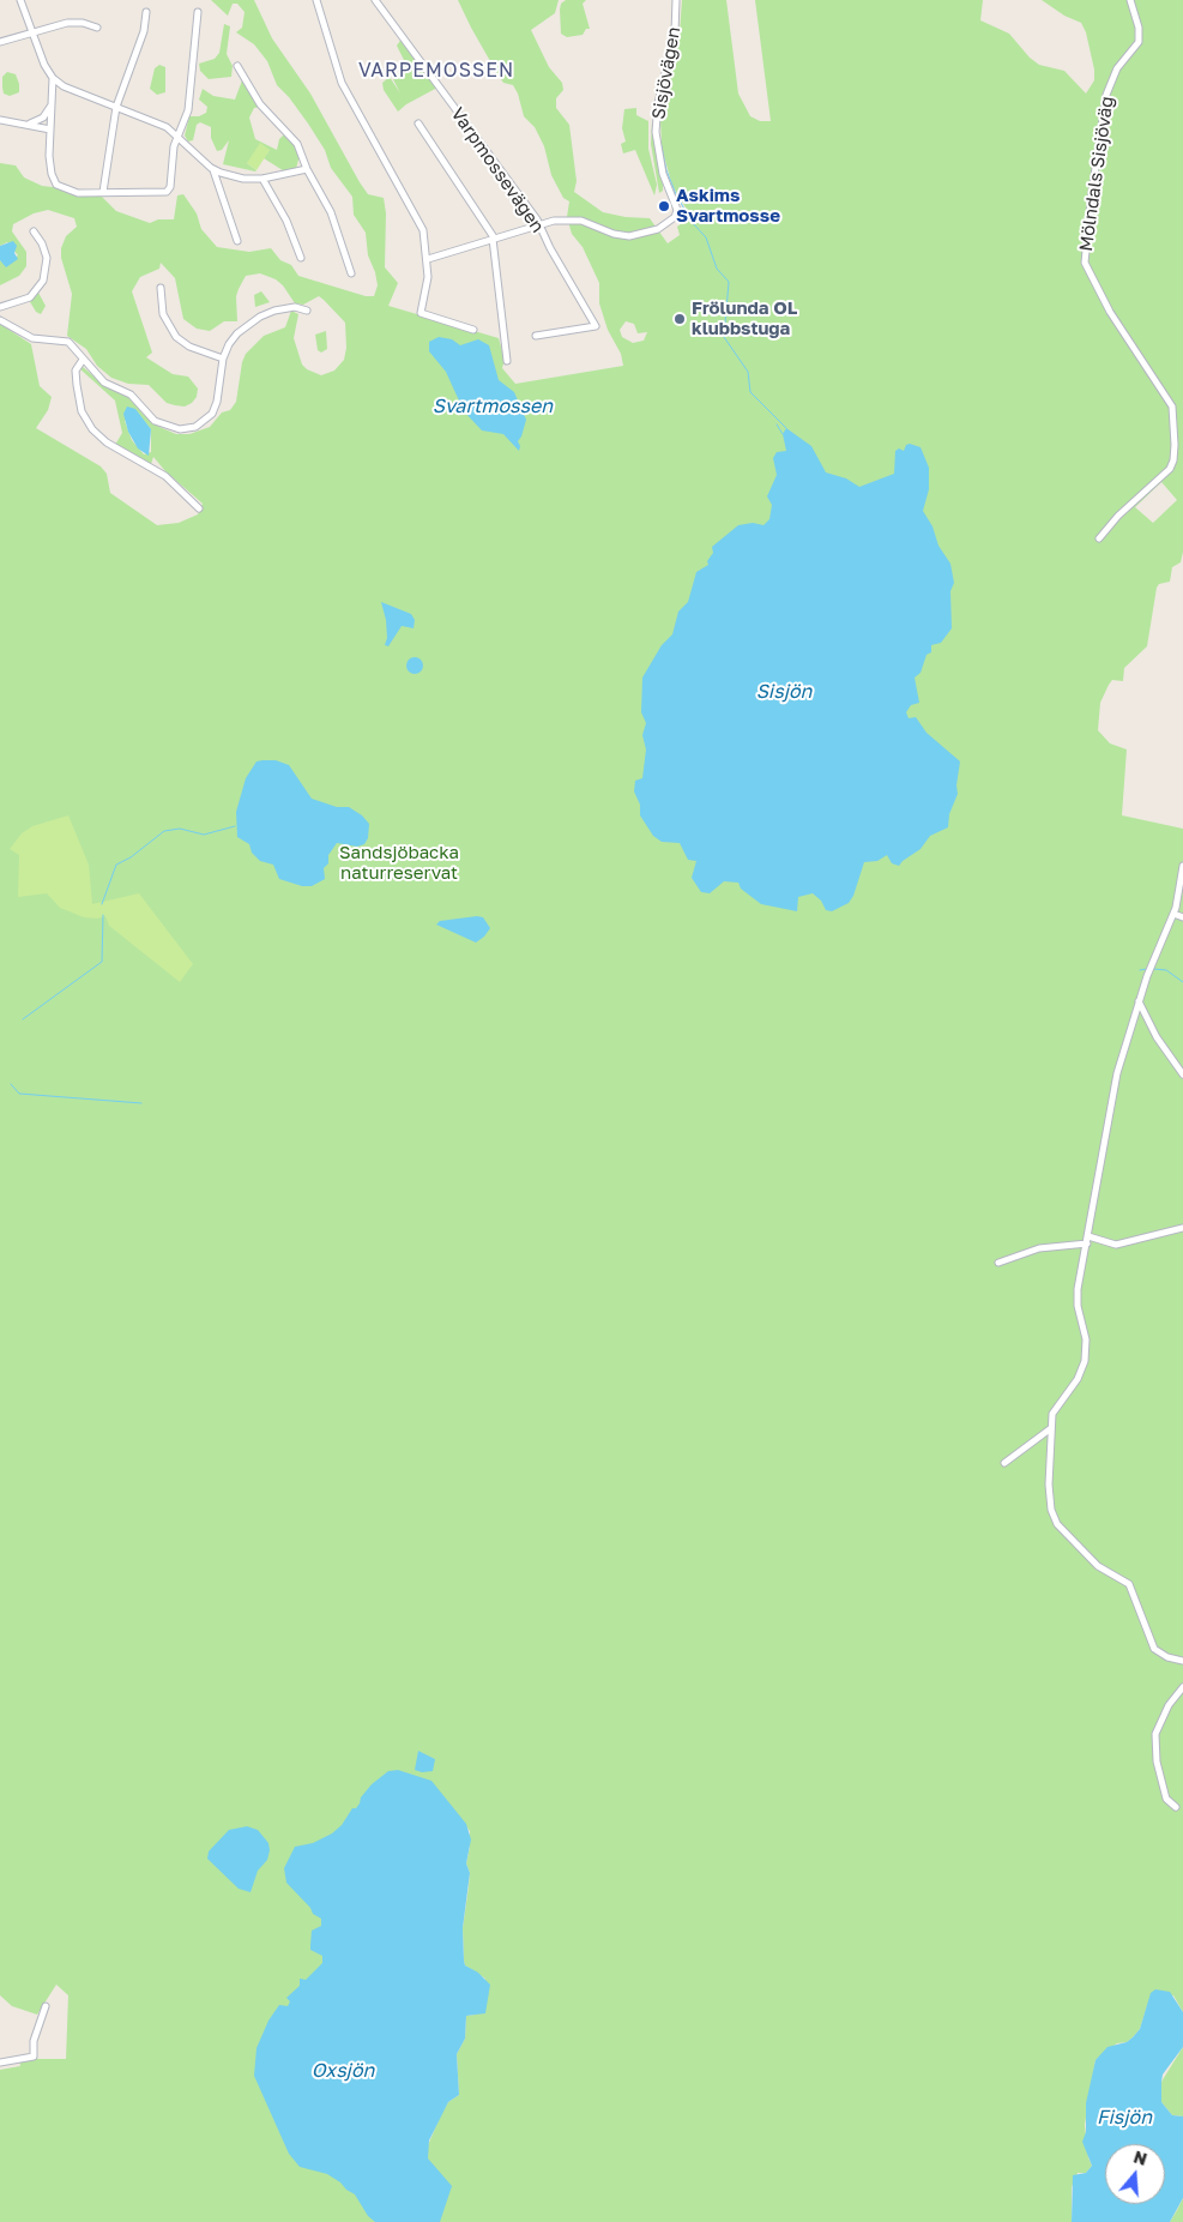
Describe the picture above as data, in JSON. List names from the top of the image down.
{
  "streets": {
    "street": ["Sisjövägen", "Varpmossevägen", "Mölndals Sisjöväg"]
  },
  "crossings": [
    ["Sisjövägen", "Varpmossevägen"]
  ],
  "districts": ["VARPEMOSSEN"],
  "water": [
    "Svartmossen",
    "Sisjön",
    "Oxsjön",
    "Fisjön"
  ],
  "parks": ["Sandsjöbacka naturreservat"],
  "places": ["Askims Svartmosse", "Frölunda OL klubbstuga"],
  "north": "top"
}
